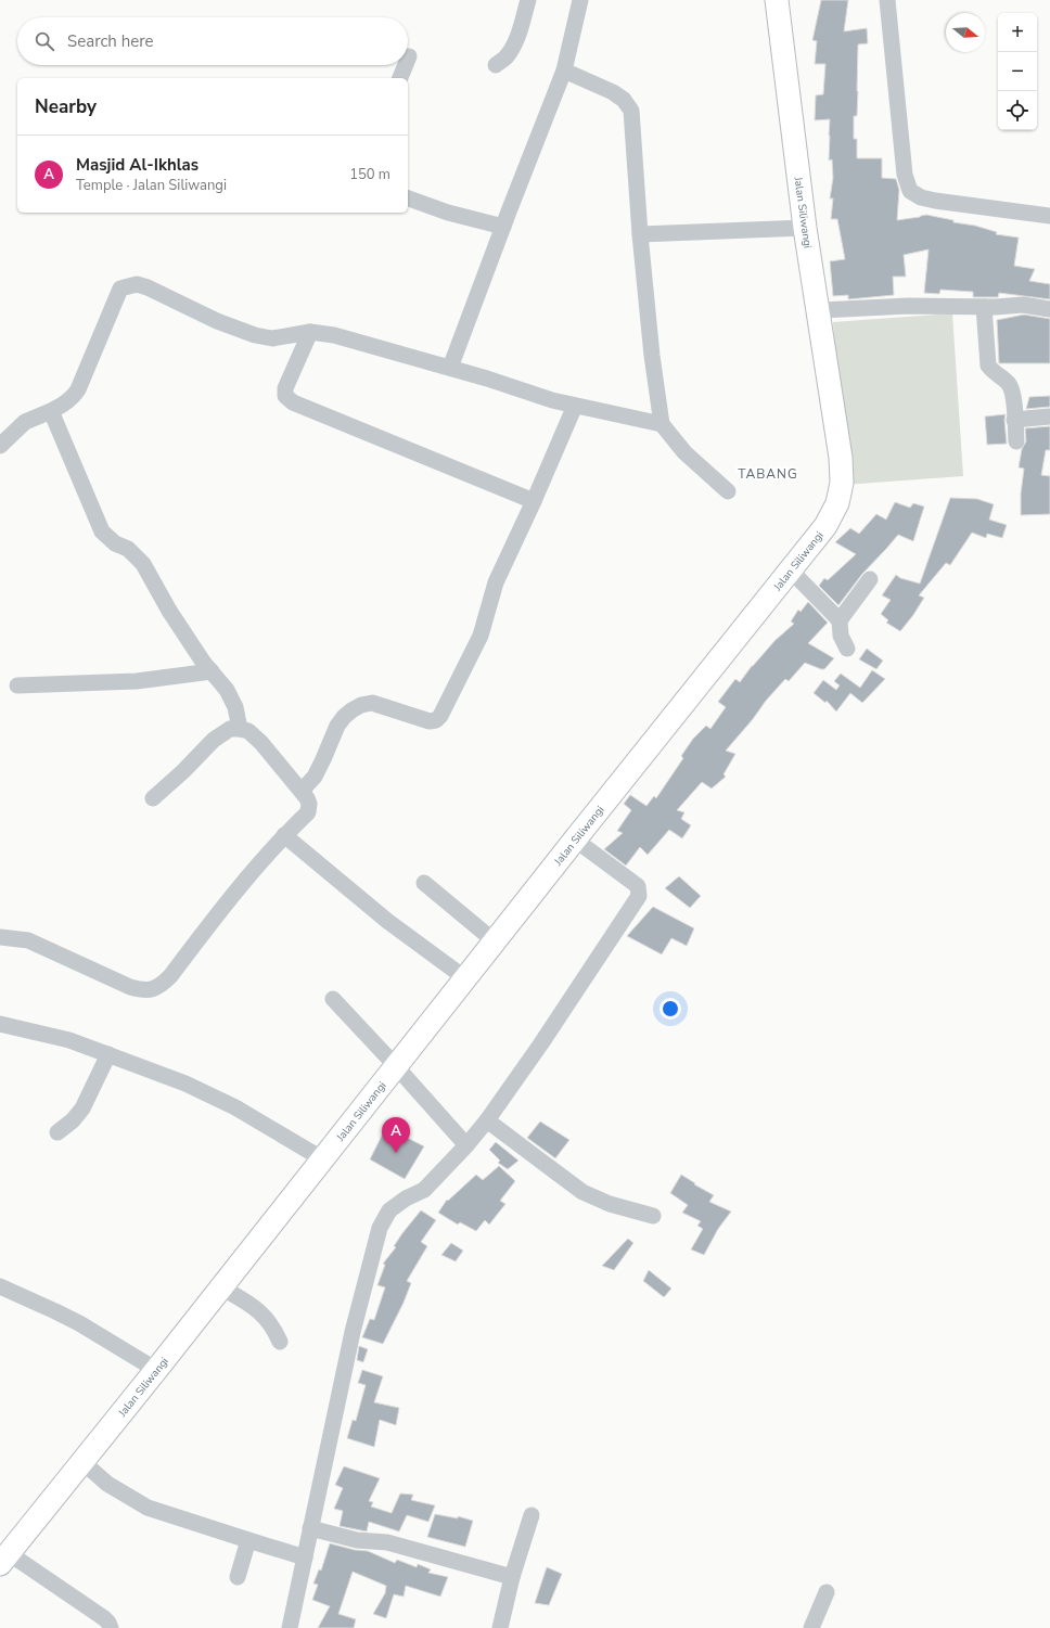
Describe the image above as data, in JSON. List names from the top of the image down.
{
  "streets": {
    "main road": ["Jalan Siliwangi"]
  },
  "districts": ["TABANG"],
  "north": "right",
  "page": {
    "map_buttons": ["+", "−"],
    "search": "Search here",
    "heading": "Nearby",
    "list": [
      {
        "mark": "A",
        "name": "Masjid Al-Ikhlas",
        "note": "Temple · Jalan Siliwangi",
        "value": "150 m"
      }
    ],
    "pins": "A"
  }
}
